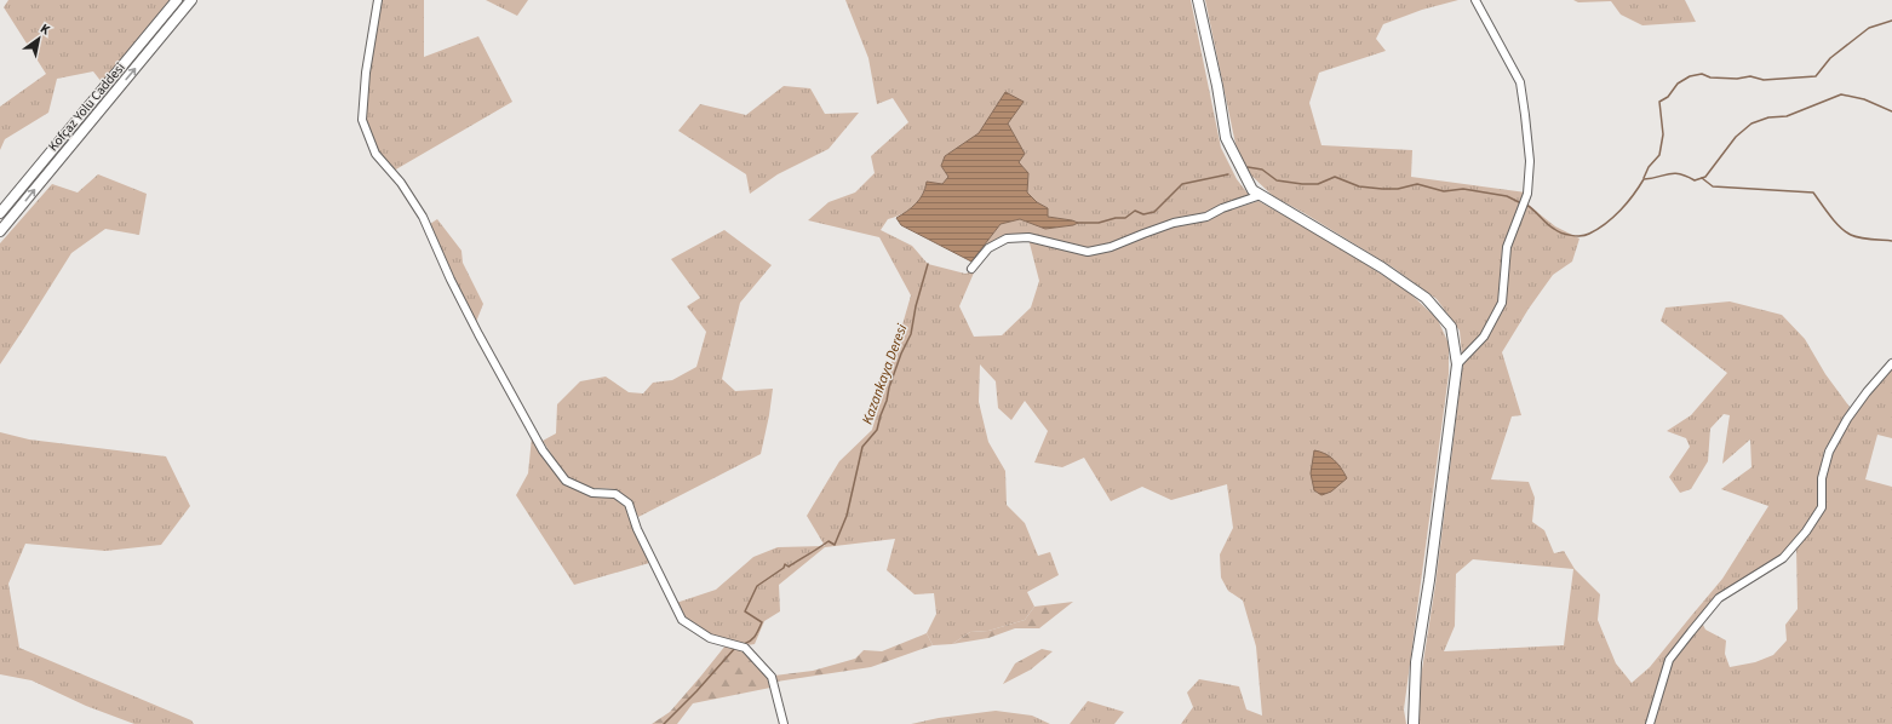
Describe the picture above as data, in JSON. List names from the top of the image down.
{
  "streets": {
    "street": ["Kofçaz Yolu Caddesi"]
  },
  "water": ["Kazankaya Deresi"],
  "north": "top right"
}
